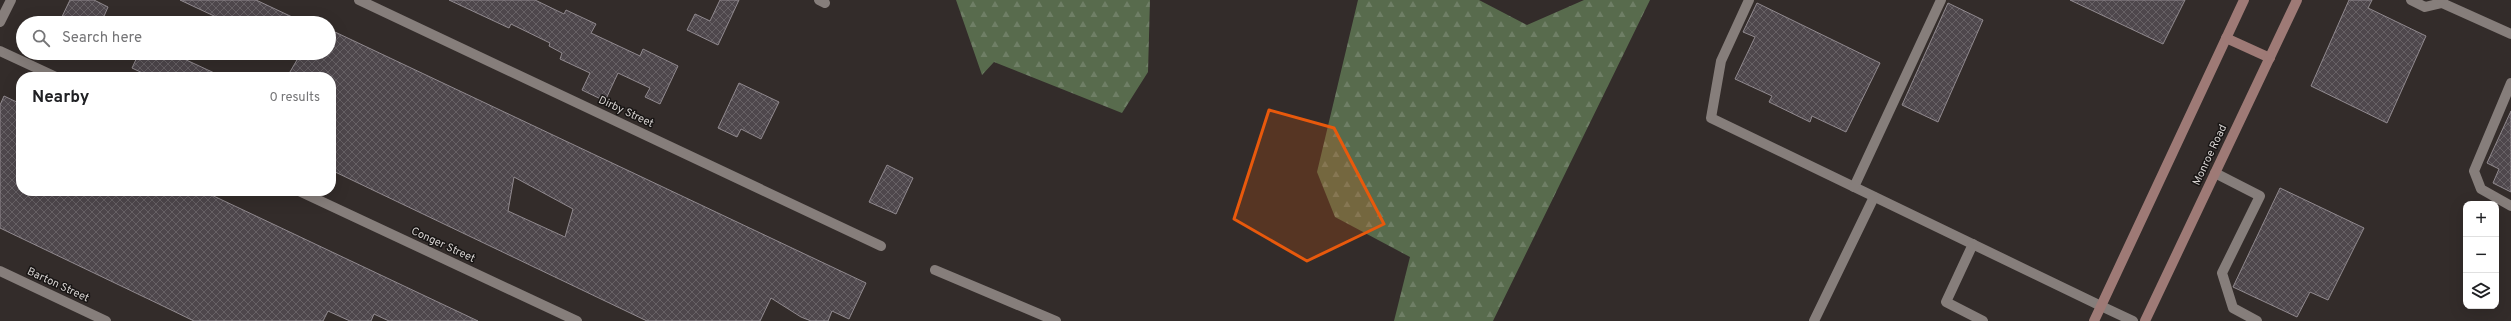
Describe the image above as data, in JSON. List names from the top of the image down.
{
  "streets": {
    "main road": ["Monroe Road"],
    "street": ["Dirby Street", "Conger Street", "Barton Street"]
  },
  "page": {
    "search": "Search here",
    "heading": ["Nearby", "0 results"],
    "map_buttons": ["+", "−"]
  }
}
